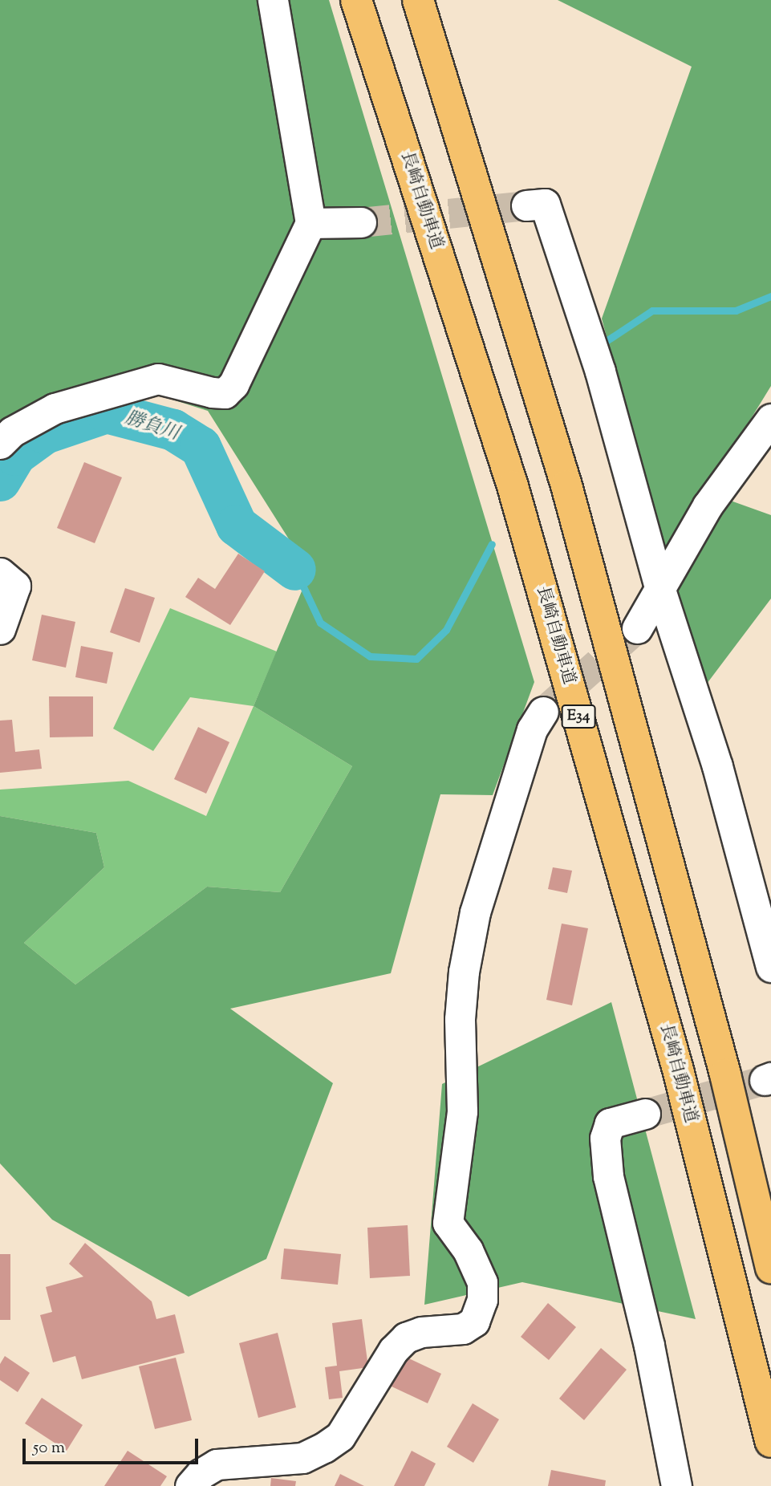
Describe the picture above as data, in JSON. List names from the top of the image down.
{
  "streets": {
    "highway": ["長崎自動車道", "E34"]
  },
  "water": ["勝負川"],
  "scale_bar": "50 m"
}
